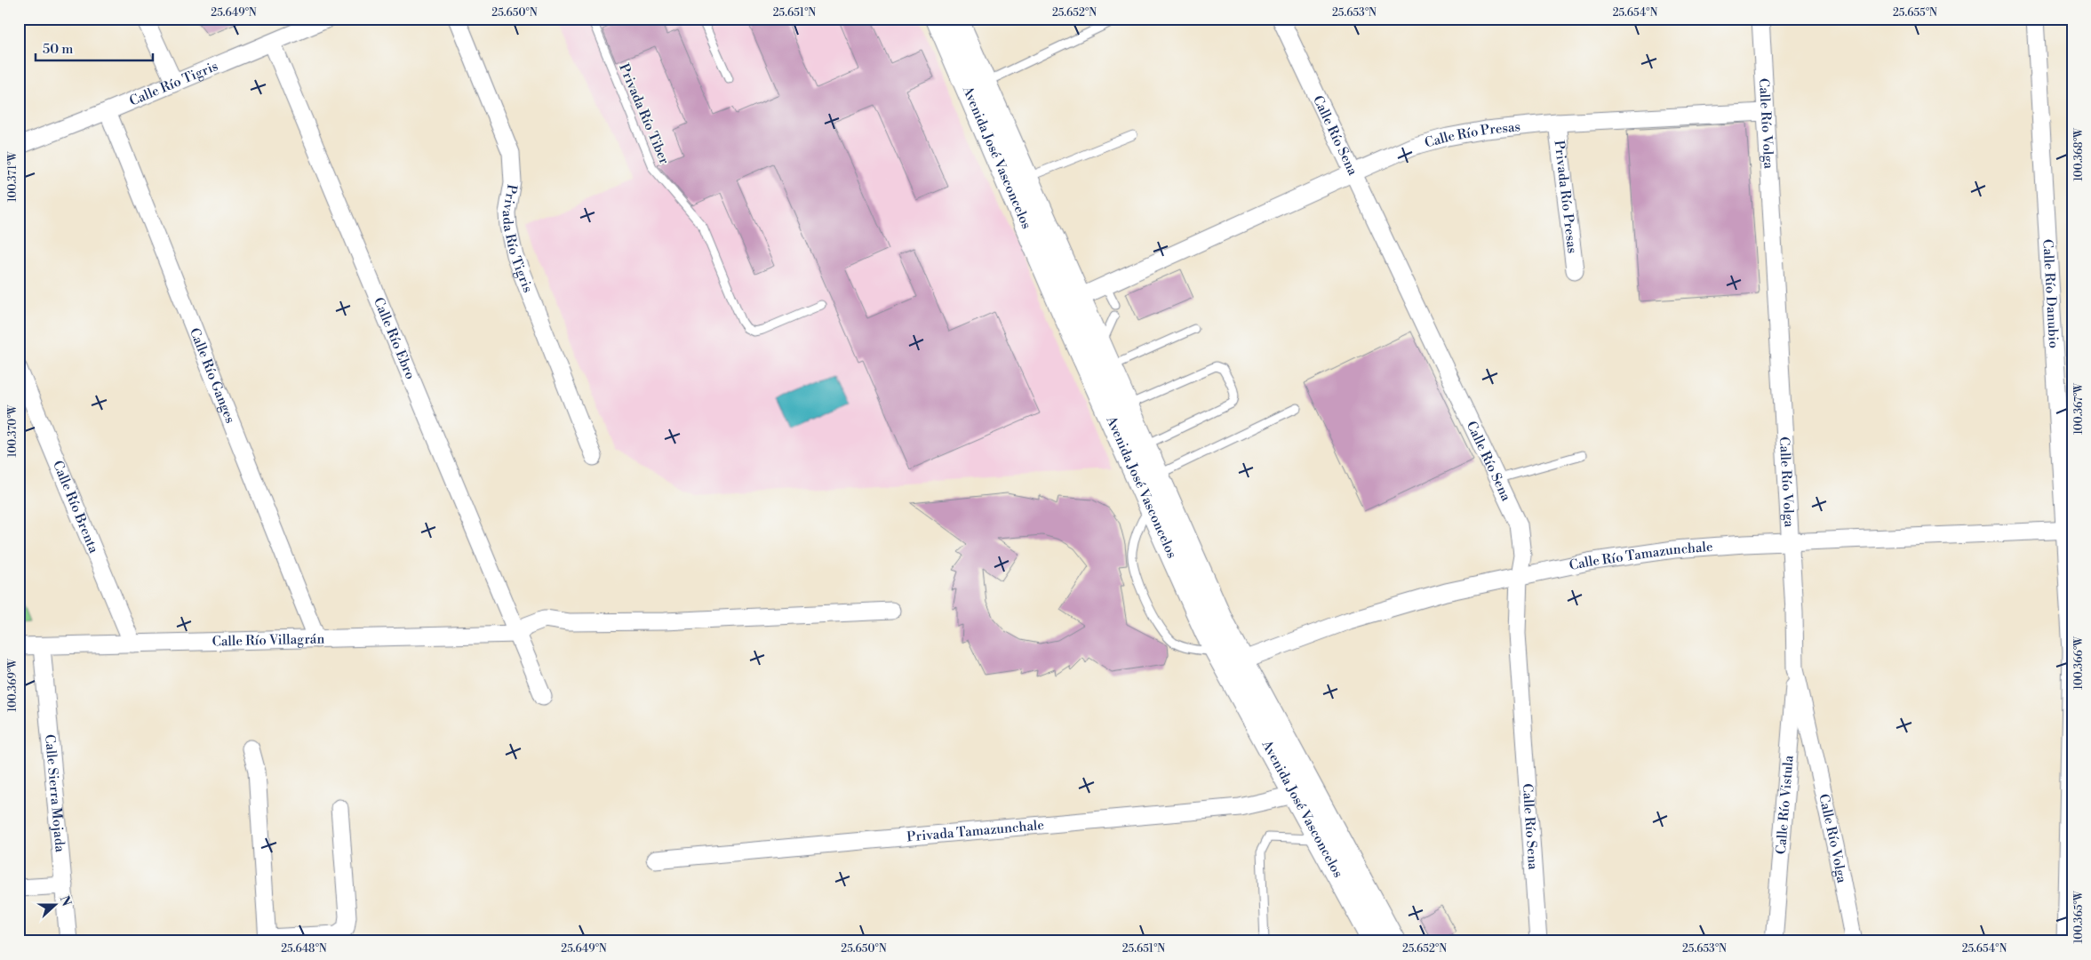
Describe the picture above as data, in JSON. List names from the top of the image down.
{
  "streets": {
    "main road": ["Avenida José Vasconcelos"],
    "street": [
      "Calle Río Tigris",
      "Calle Río Volga",
      "Calle Río Sena",
      "Calle Río Presas",
      "Privada Río Presas",
      "Privada Río Tigris",
      "Calle Río Danubio",
      "Calle Río Ebro",
      "Calle Río Ganges",
      "Calle Río Brenta",
      "Calle Río Tamazunchale",
      "Calle Río Villagrán",
      "Calle Sierra Mojada",
      "Calle Río Vistula",
      "Privada Tamazunchale"
    ],
    "lane": ["Privada Río Tiber"]
  },
  "crossings": [
    ["Calle Río Tigris", "Calle Río Ebro"],
    ["Calle Río Tigris", "Calle Río Ganges"],
    ["Calle Río Volga", "Calle Río Presas"],
    ["Calle Río Volga", "Calle Río Tamazunchale"],
    ["Calle Río Volga", "Calle Río Vistula"],
    ["Calle Río Sena", "Calle Río Presas"],
    ["Calle Río Sena", "Calle Río Tamazunchale"],
    ["Calle Río Presas", "Avenida José Vasconcelos"],
    ["Calle Río Presas", "Privada Río Presas"],
    ["Avenida José Vasconcelos", "Calle Río Tamazunchale"],
    ["Avenida José Vasconcelos", "Privada Tamazunchale"],
    ["Calle Río Danubio", "Calle Río Tamazunchale"],
    ["Calle Río Ebro", "Calle Río Villagrán"],
    ["Calle Río Ganges", "Calle Río Villagrán"],
    ["Calle Río Brenta", "Calle Río Villagrán"],
    ["Calle Río Villagrán", "Calle Sierra Mojada"]
  ],
  "scale_bar": "50 m",
  "north": "right",
  "coordinates": [
    "25.649°N",
    "25.650°N",
    "25.651°N",
    "25.652°N",
    "25.653°N",
    "25.654°N",
    "25.655°N",
    "100.368°W",
    "100.371°W",
    "100.367°W",
    "100.370°W",
    "100.366°W",
    "100.369°W",
    "100.365°W",
    "25.648°N"
  ]
}
